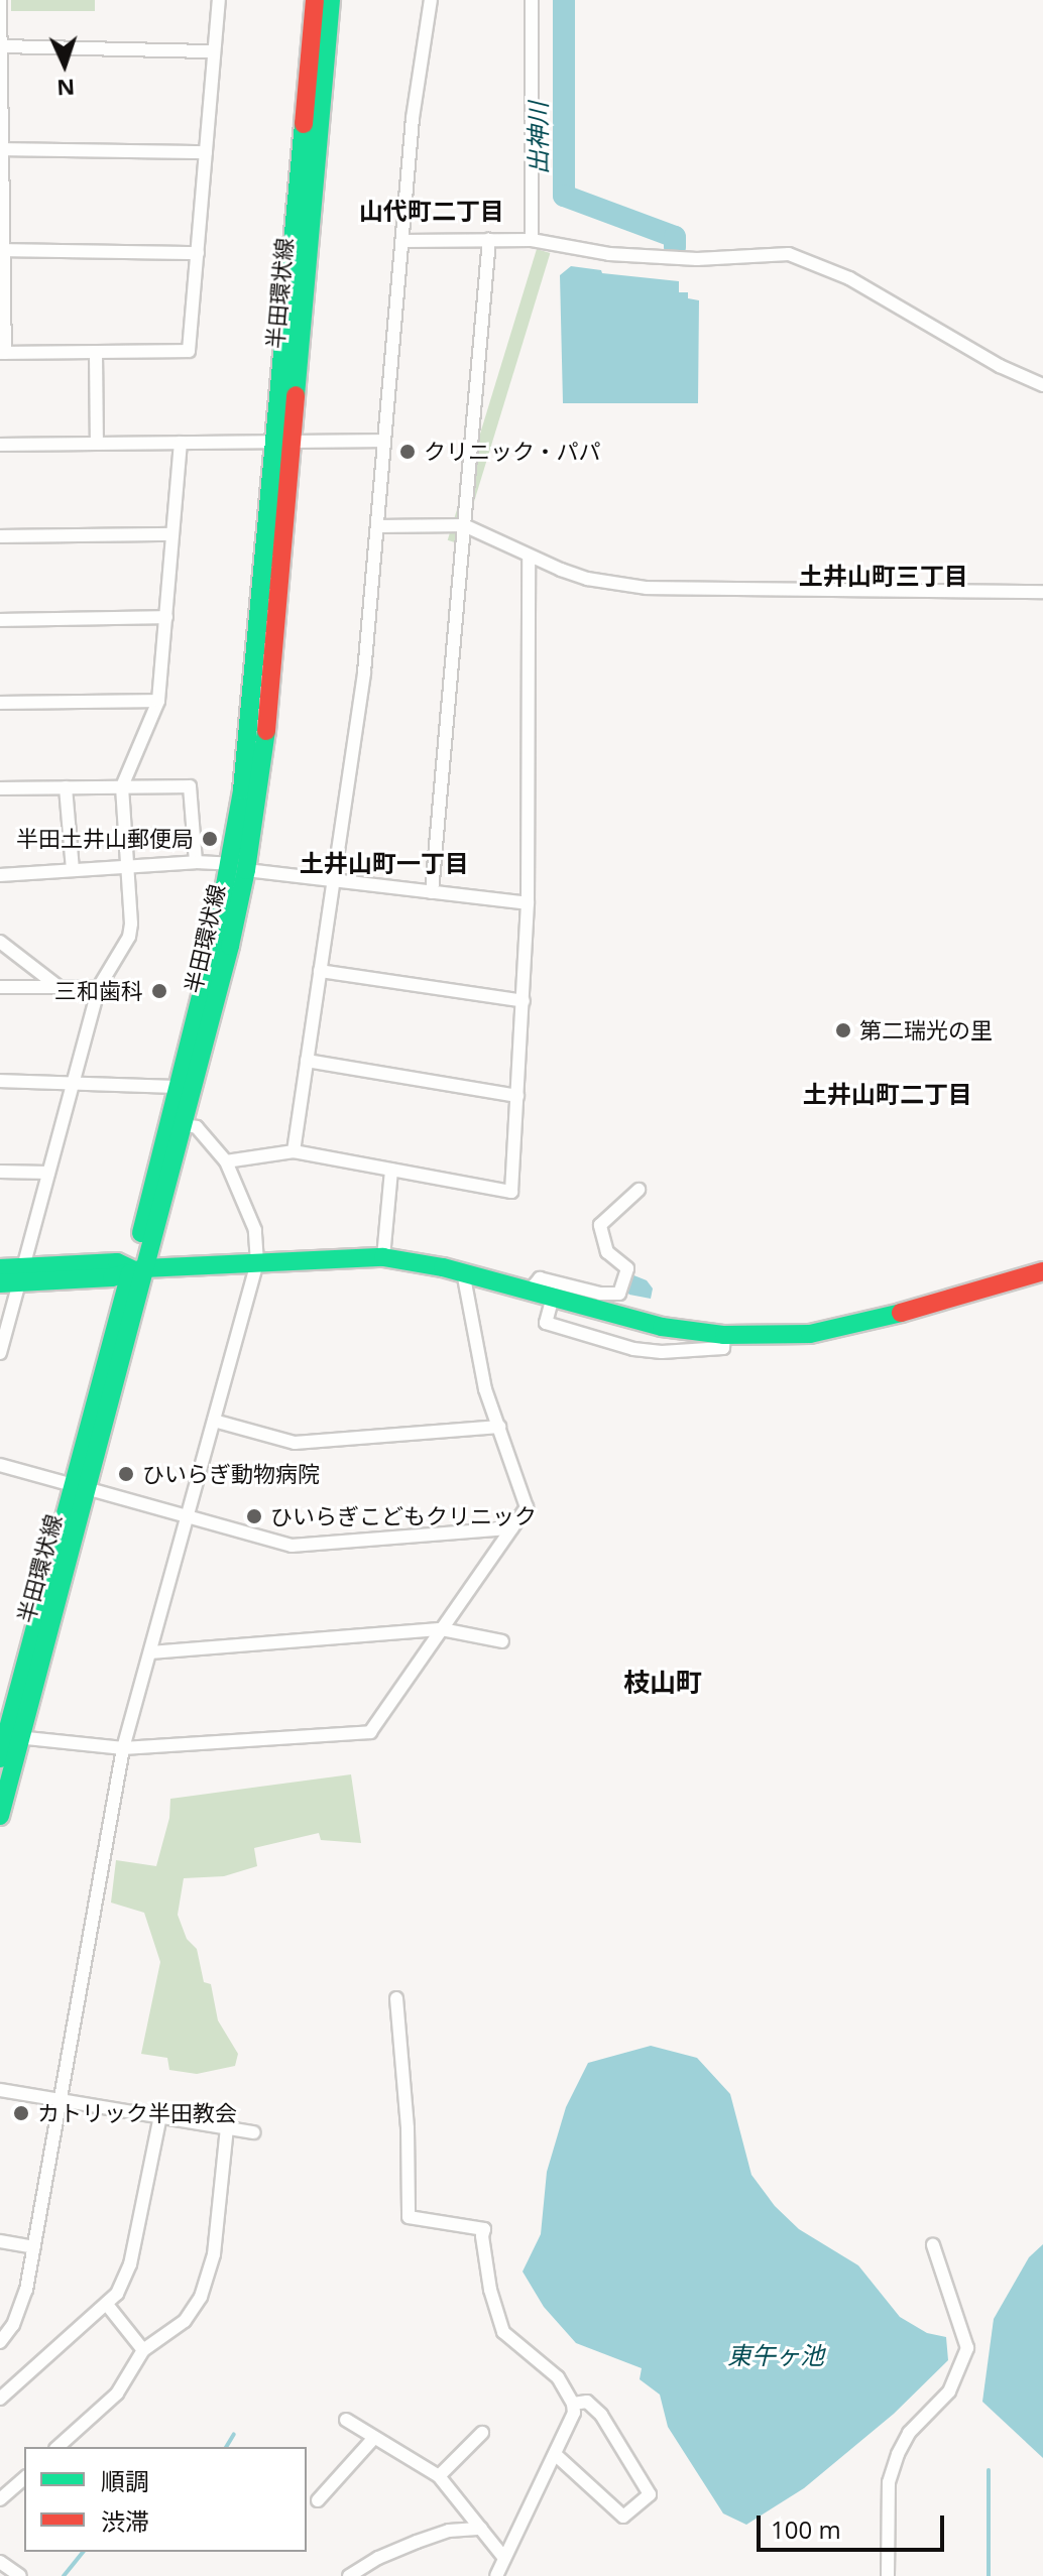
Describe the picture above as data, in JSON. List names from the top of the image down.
{
  "streets": {
    "main road": ["半田環状線"]
  },
  "districts": [
    "山代町二丁目",
    "土井山町三丁目",
    "土井山町一丁目",
    "土井山町二丁目",
    "枝山町"
  ],
  "water": ["出神川", "東午ヶ池"],
  "places": [
    "クリニック・パパ",
    "半田土井山郵便局",
    "三和歯科",
    "第二瑞光の里",
    "ひいらぎ動物病院",
    "ひいらぎこどもクリニック",
    "カトリック半田教会"
  ],
  "legend": ["順調", "渋滞"],
  "scale_bar": "100 m",
  "north": "bottom"
}
